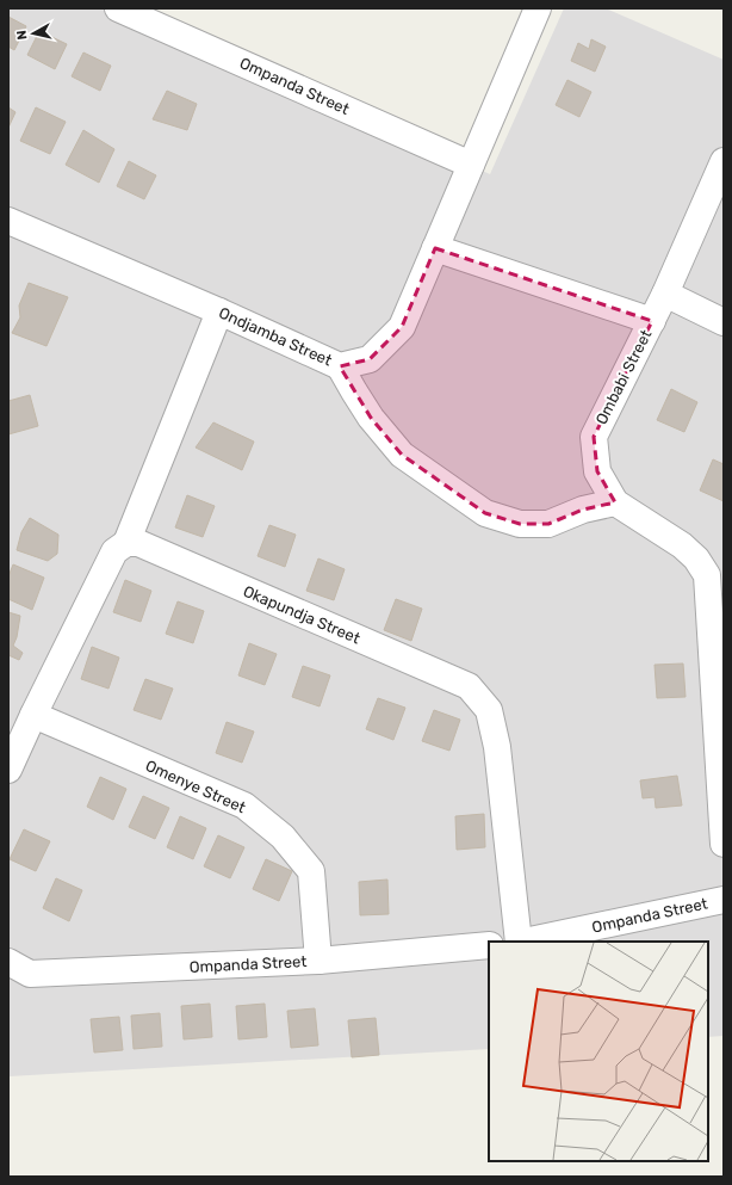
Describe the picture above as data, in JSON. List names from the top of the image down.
{
  "streets": {
    "street": [
      "Ompanda Street",
      "Ondjamba Street",
      "Ombabi Street",
      "Okapundja Street",
      "Omenye Street"
    ]
  },
  "crossings": [
    ["Ompanda Street", "Ondjamba Street"],
    ["Ompanda Street", "Omenye Street"]
  ],
  "north": "left"
}
